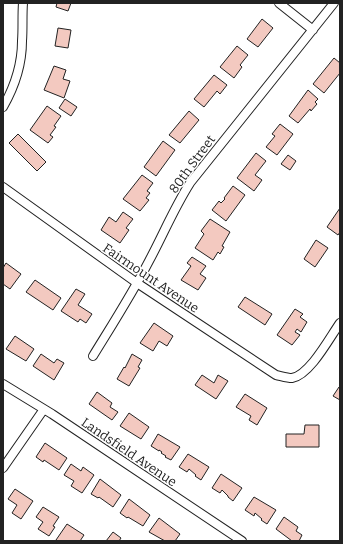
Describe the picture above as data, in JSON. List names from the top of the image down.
{
  "streets": {
    "street": ["80th Street", "Fairmount Avenue", "Landsfield Avenue"]
  },
  "crossings": [
    ["80th Street", "Fairmount Avenue"]
  ]
}
